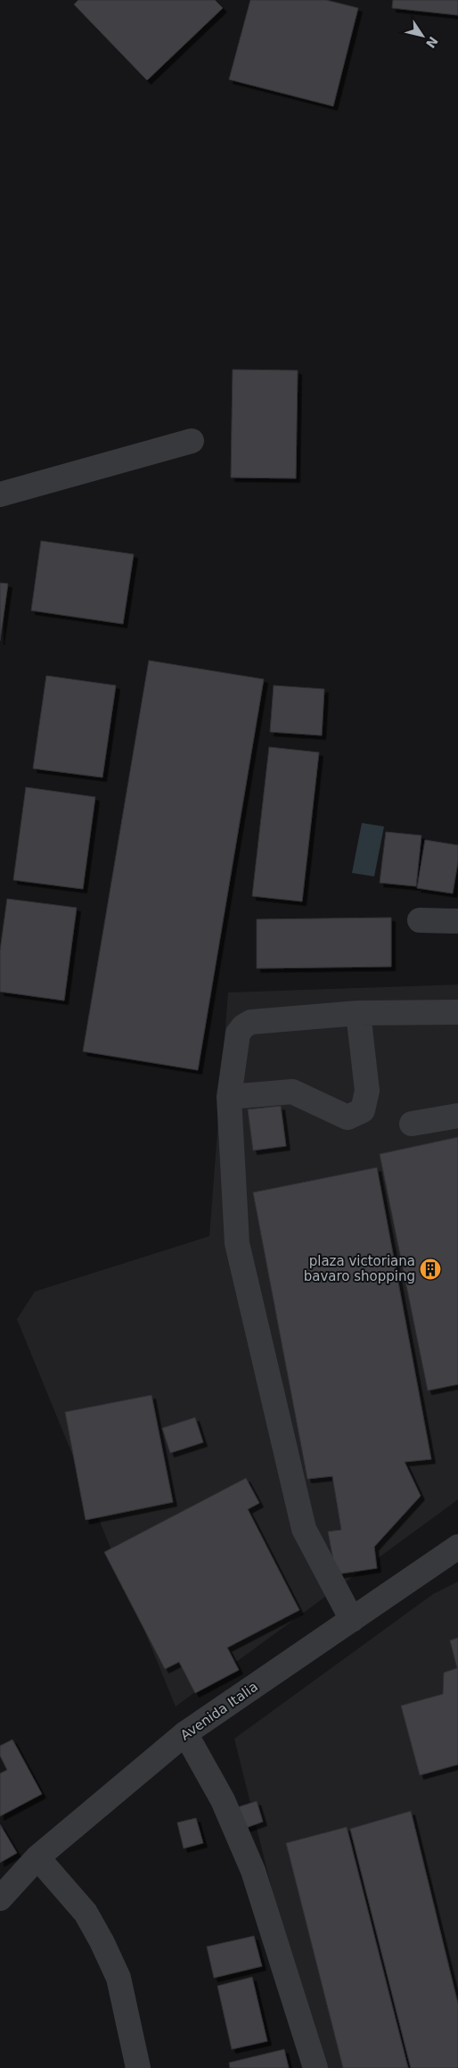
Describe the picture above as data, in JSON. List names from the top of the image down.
{
  "streets": {
    "street": ["Avenida Italia"]
  },
  "places": {
    "building": ["plaza victoriana bavaro shopping"]
  },
  "north": "bottom right"
}
